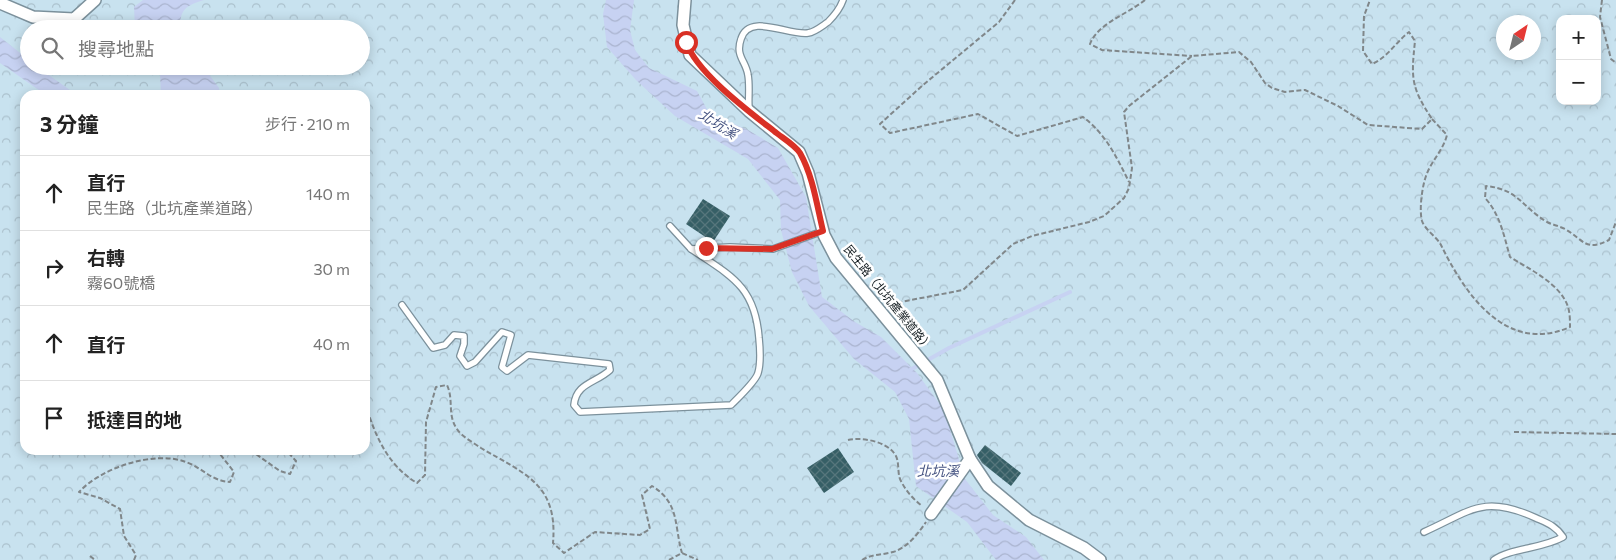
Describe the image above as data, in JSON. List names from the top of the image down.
{
  "streets": {
    "street": ["民生路（北坑產業道路）"]
  },
  "water": ["北坑溪"],
  "north": "top right",
  "page": {
    "map_buttons": ["+", "−"],
    "search": "搜尋地點",
    "heading": ["3 分鐘", "步行 · 210 m"],
    "list": [
      ["直行", "民生路（北坑產業道路）", "140 m"],
      ["右轉", "霧60號橋", "30 m"],
      ["直行", "40 m"],
      "抵達目的地"
    ]
  }
}
